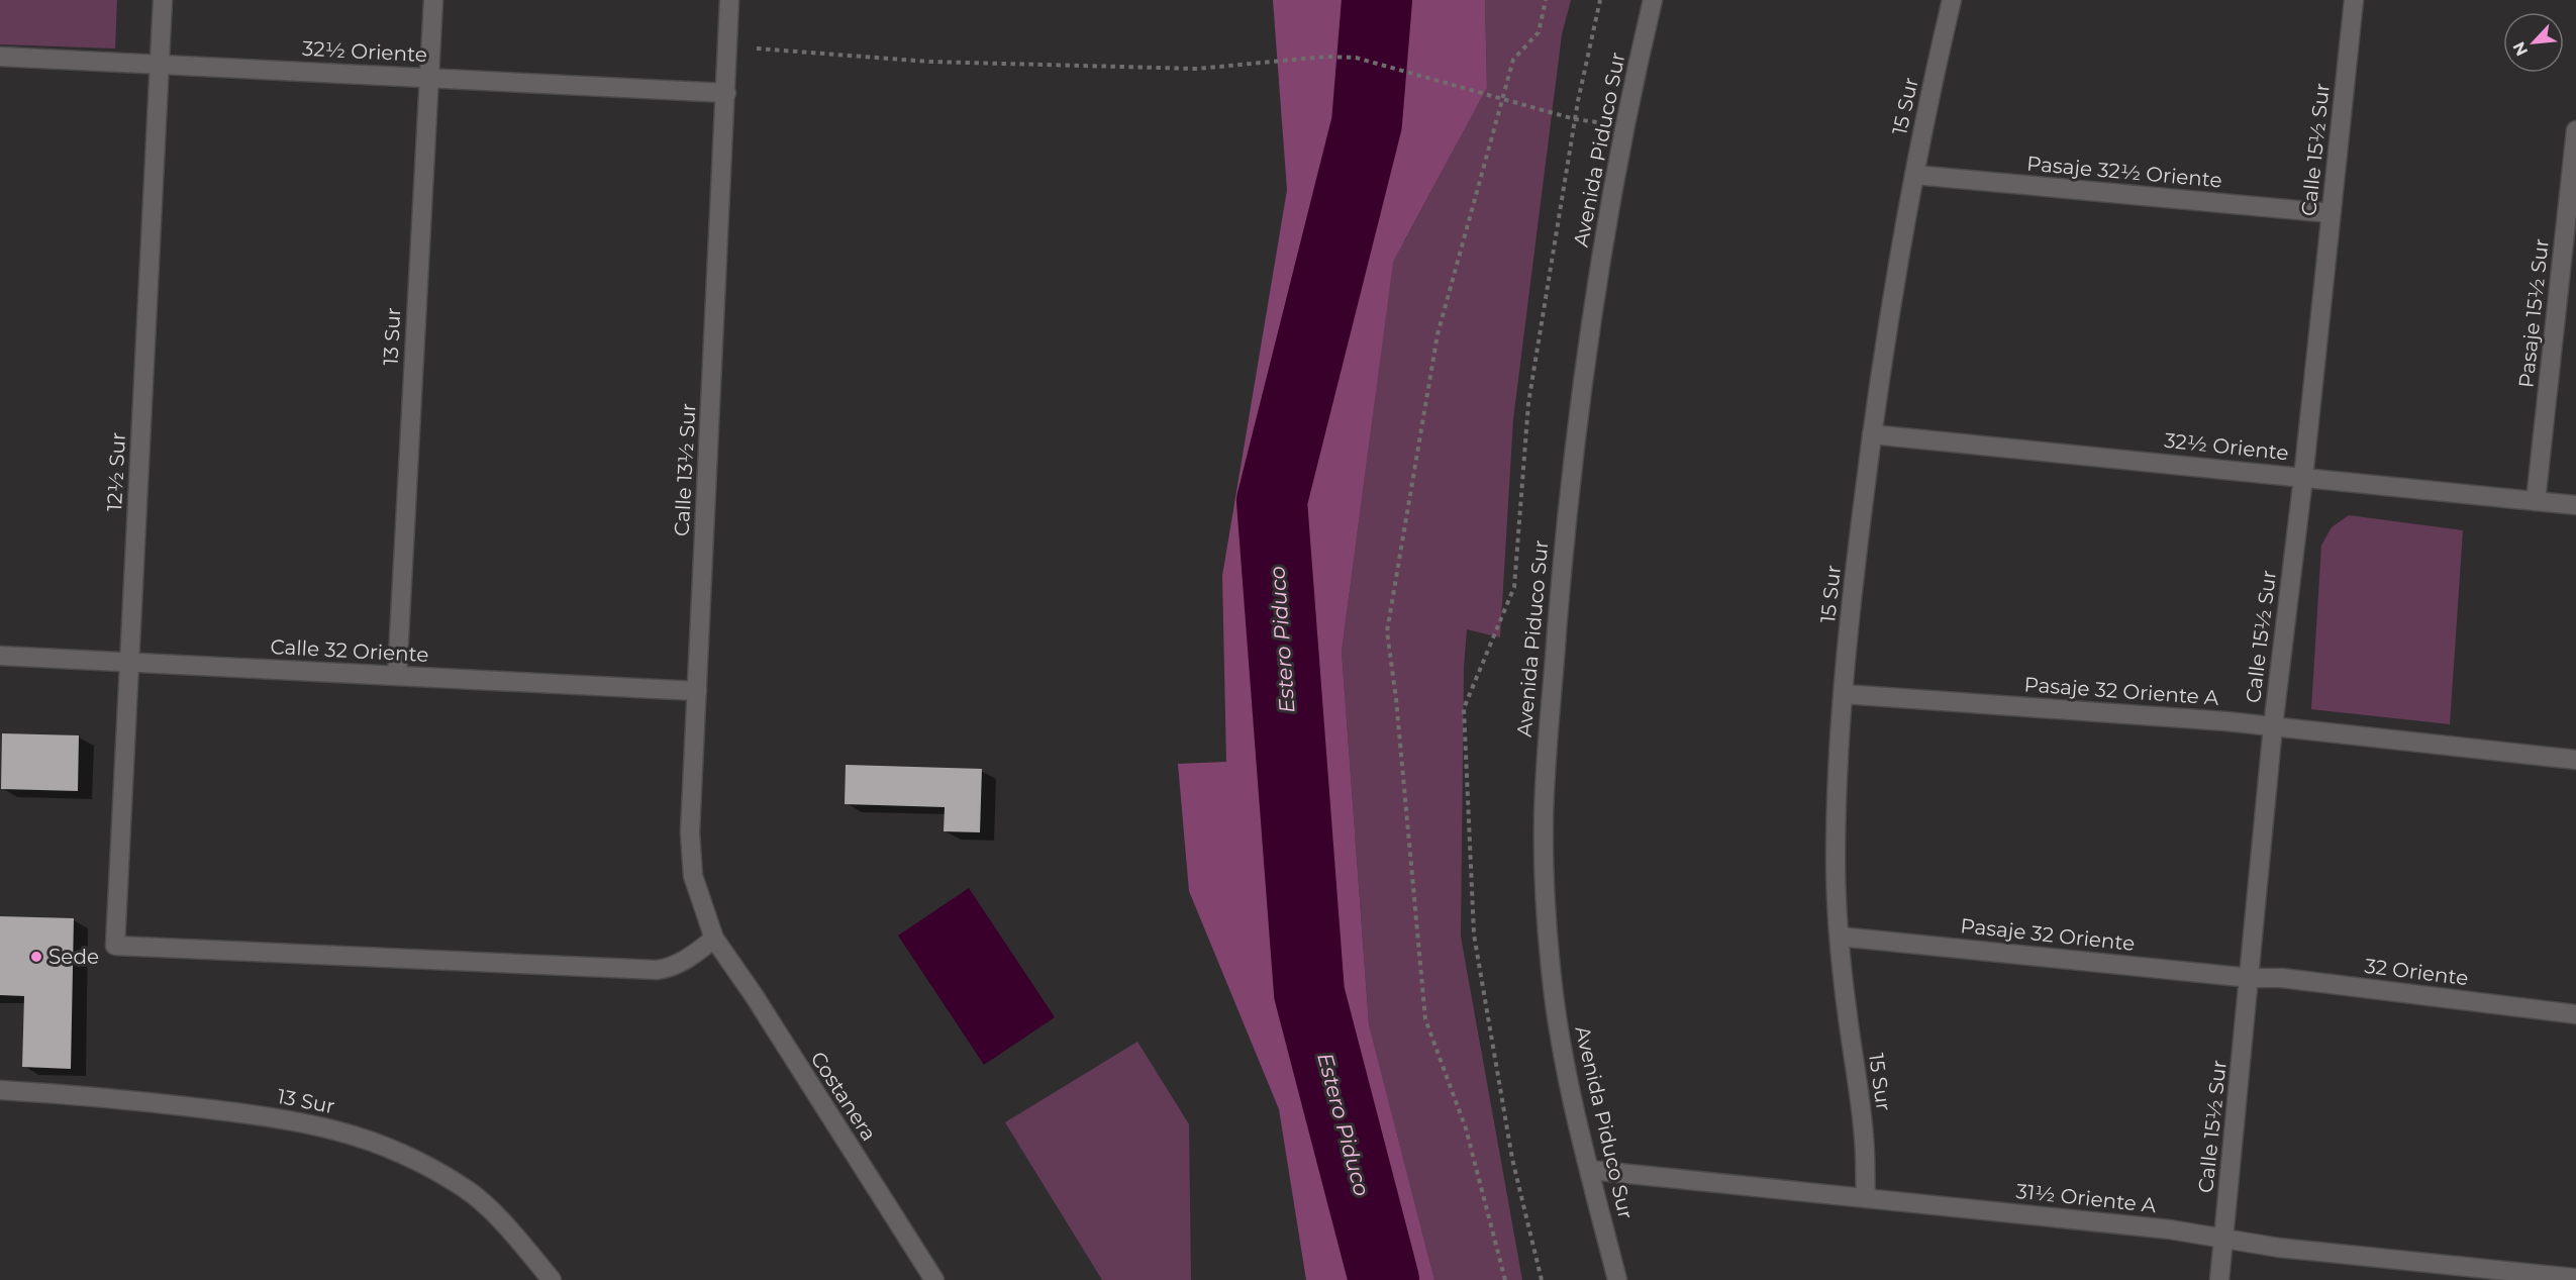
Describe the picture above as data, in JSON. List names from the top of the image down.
{
  "streets": {
    "street": [
      "32½ Oriente",
      "15 Sur",
      "Avenida Piduco Sur",
      "Calle 15½ Sur",
      "Pasaje 32½ Oriente",
      "Pasaje 15½ Sur",
      "13 Sur",
      "Calle 13½ Sur",
      "12½ Sur",
      "Calle 32 Oriente",
      "Pasaje 32 Oriente A",
      "Pasaje 32 Oriente",
      "32 Oriente",
      "Costanera",
      "31½ Oriente A"
    ]
  },
  "crossings": [
    ["32½ Oriente", "15 Sur"],
    ["32½ Oriente", "Calle 15½ Sur"],
    ["32½ Oriente", "Pasaje 15½ Sur"],
    ["32½ Oriente", "13 Sur"],
    ["32½ Oriente", "Calle 13½ Sur"],
    ["32½ Oriente", "12½ Sur"],
    ["15 Sur", "Pasaje 32½ Oriente"],
    ["15 Sur", "Pasaje 32 Oriente A"],
    ["15 Sur", "Pasaje 32 Oriente"],
    ["15 Sur", "31½ Oriente A"],
    ["Avenida Piduco Sur", "31½ Oriente A"],
    ["Calle 15½ Sur", "Pasaje 32½ Oriente"],
    ["Calle 15½ Sur", "Pasaje 32 Oriente A"],
    ["Calle 15½ Sur", "Pasaje 32 Oriente"],
    ["Calle 15½ Sur", "32 Oriente"],
    ["Calle 15½ Sur", "31½ Oriente A"],
    ["13 Sur", "Calle 32 Oriente"],
    ["Calle 13½ Sur", "12½ Sur"],
    ["Calle 13½ Sur", "Calle 32 Oriente"],
    ["Calle 13½ Sur", "Costanera"],
    ["12½ Sur", "Calle 32 Oriente"],
    ["12½ Sur", "Costanera"],
    ["Pasaje 32 Oriente", "32 Oriente"]
  ],
  "water": ["Estero Piduco"],
  "places": ["Sede"],
  "north": "bottom left"
}
